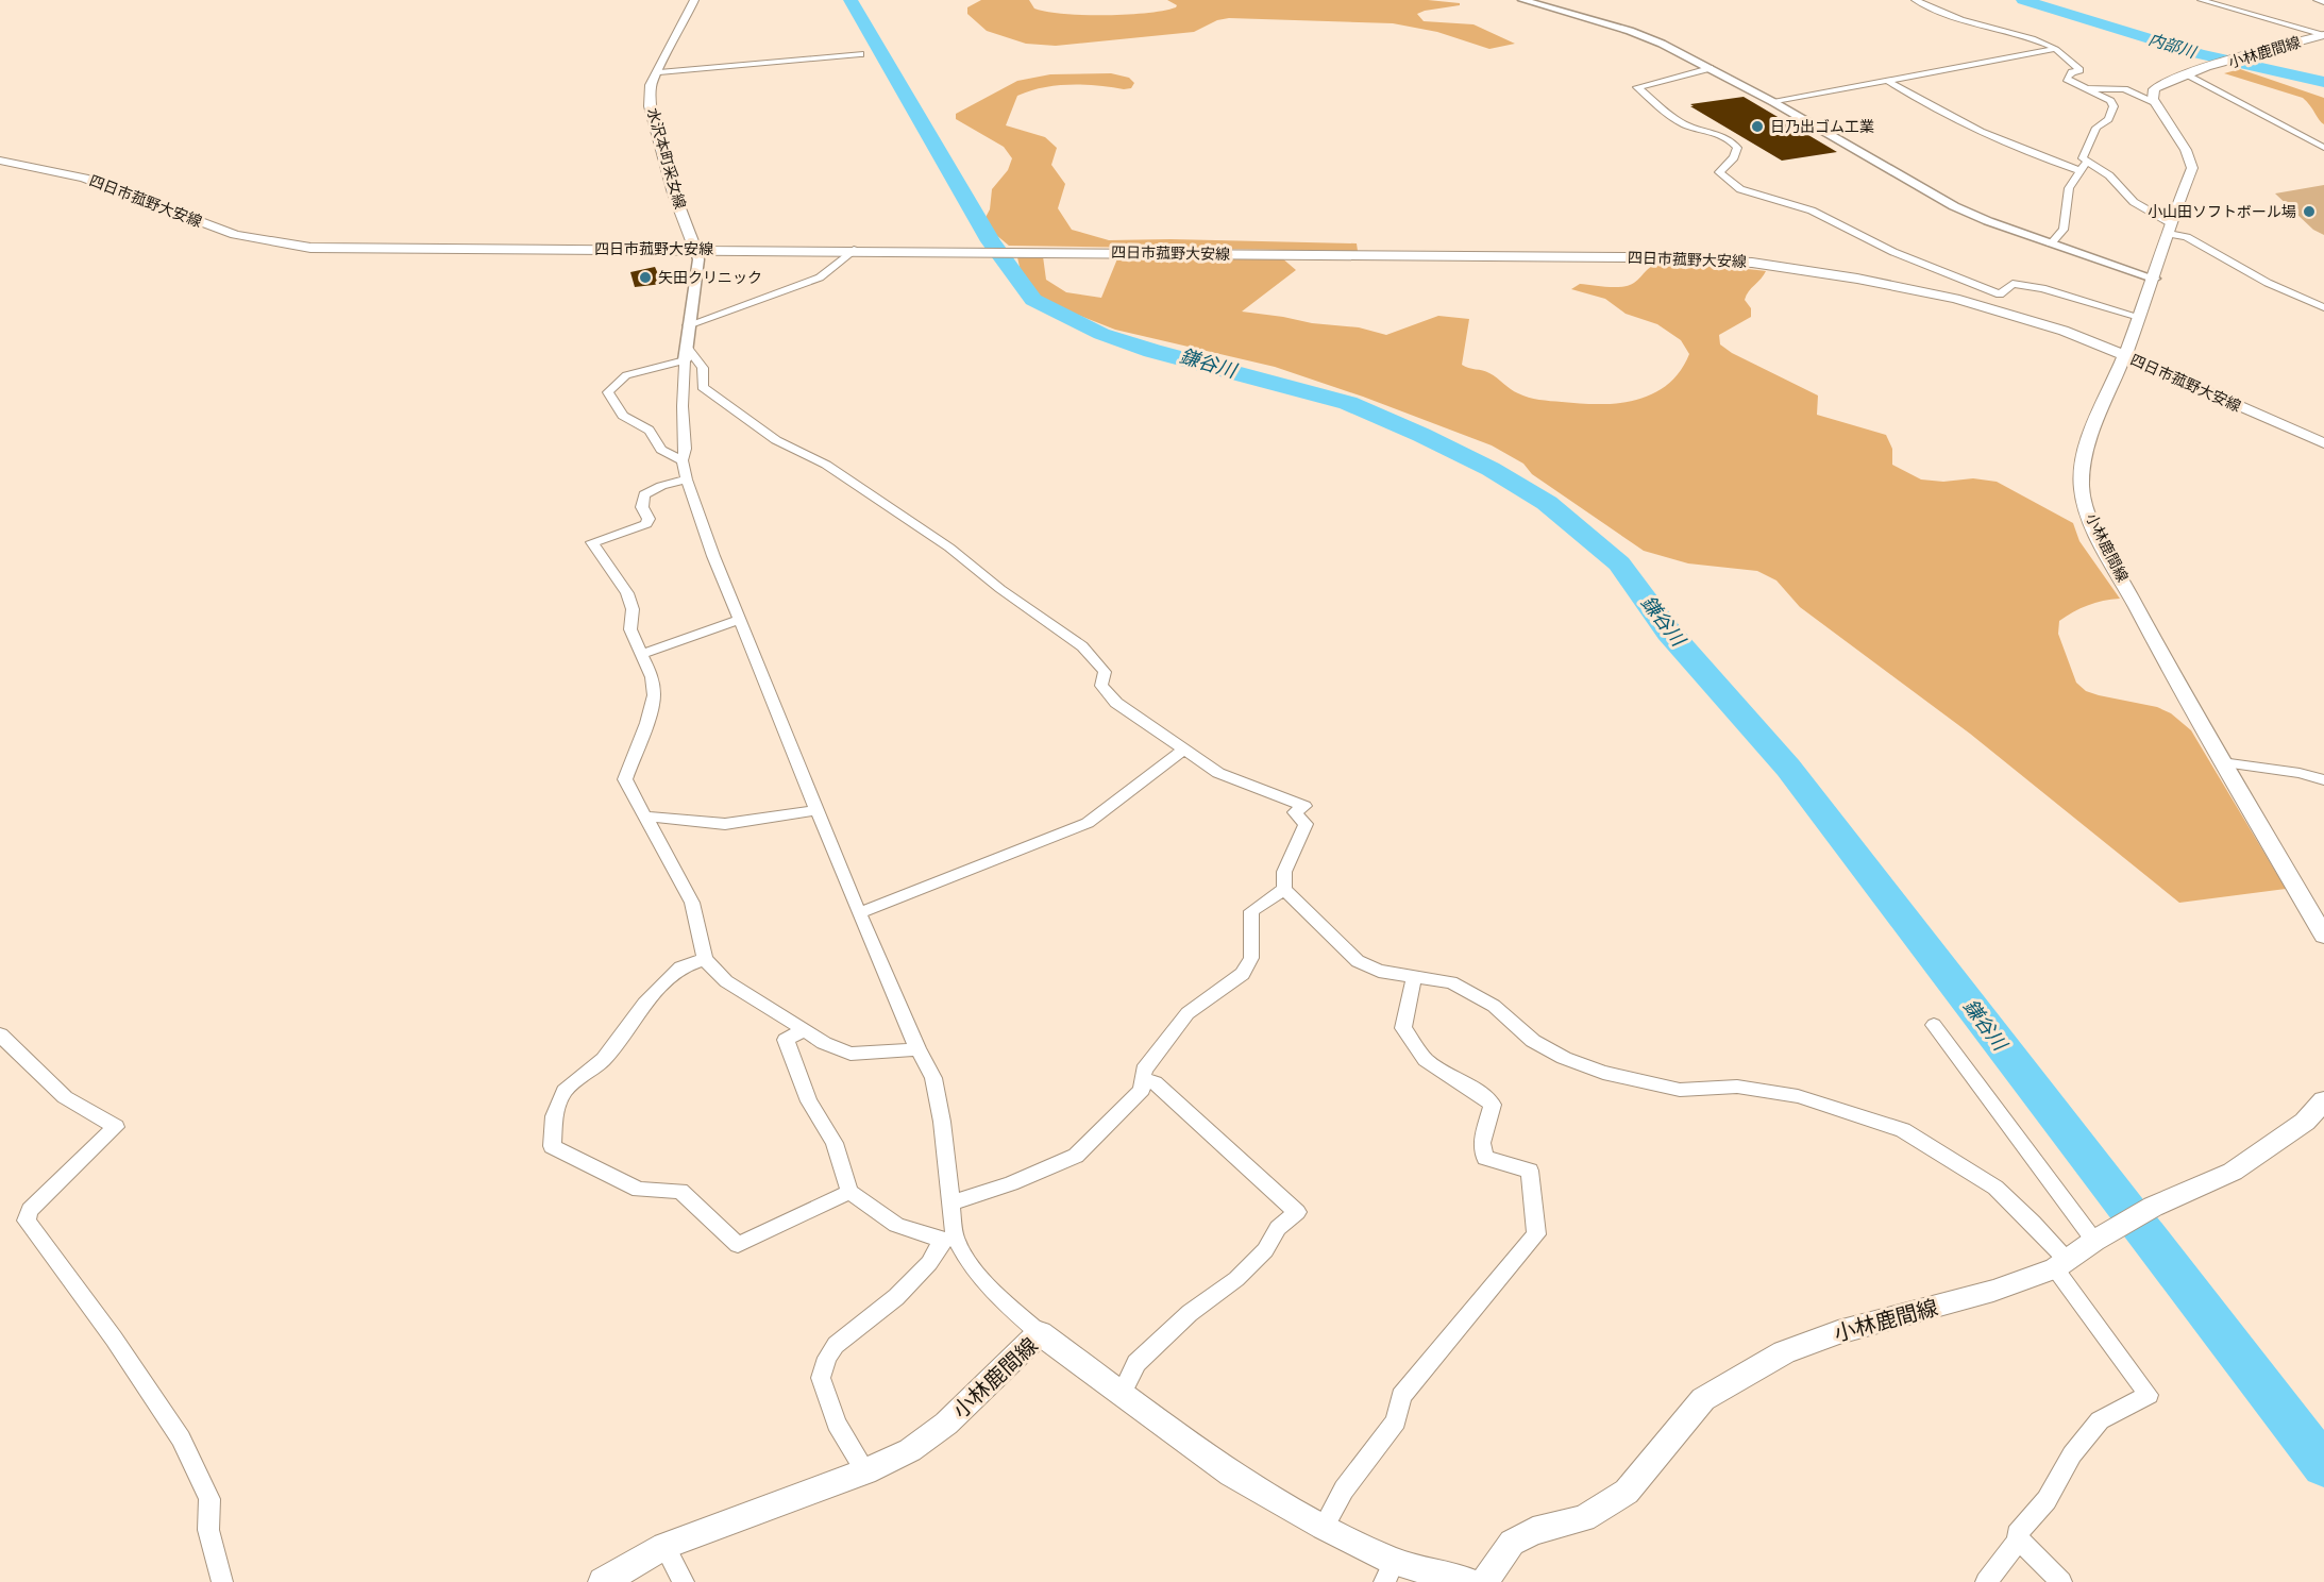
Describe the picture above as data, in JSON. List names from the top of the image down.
{
  "streets": {
    "main road": ["小林鹿間線", "水沢本町采女線", "四日市菰野大安線"]
  },
  "crossings": [
    ["小林鹿間線", "四日市菰野大安線"],
    ["水沢本町采女線", "四日市菰野大安線"]
  ],
  "water": ["内部川", "鎌谷川"],
  "places": ["日乃出ゴム工業", "小山田ソフトボール場", "矢田クリニック"]
}
